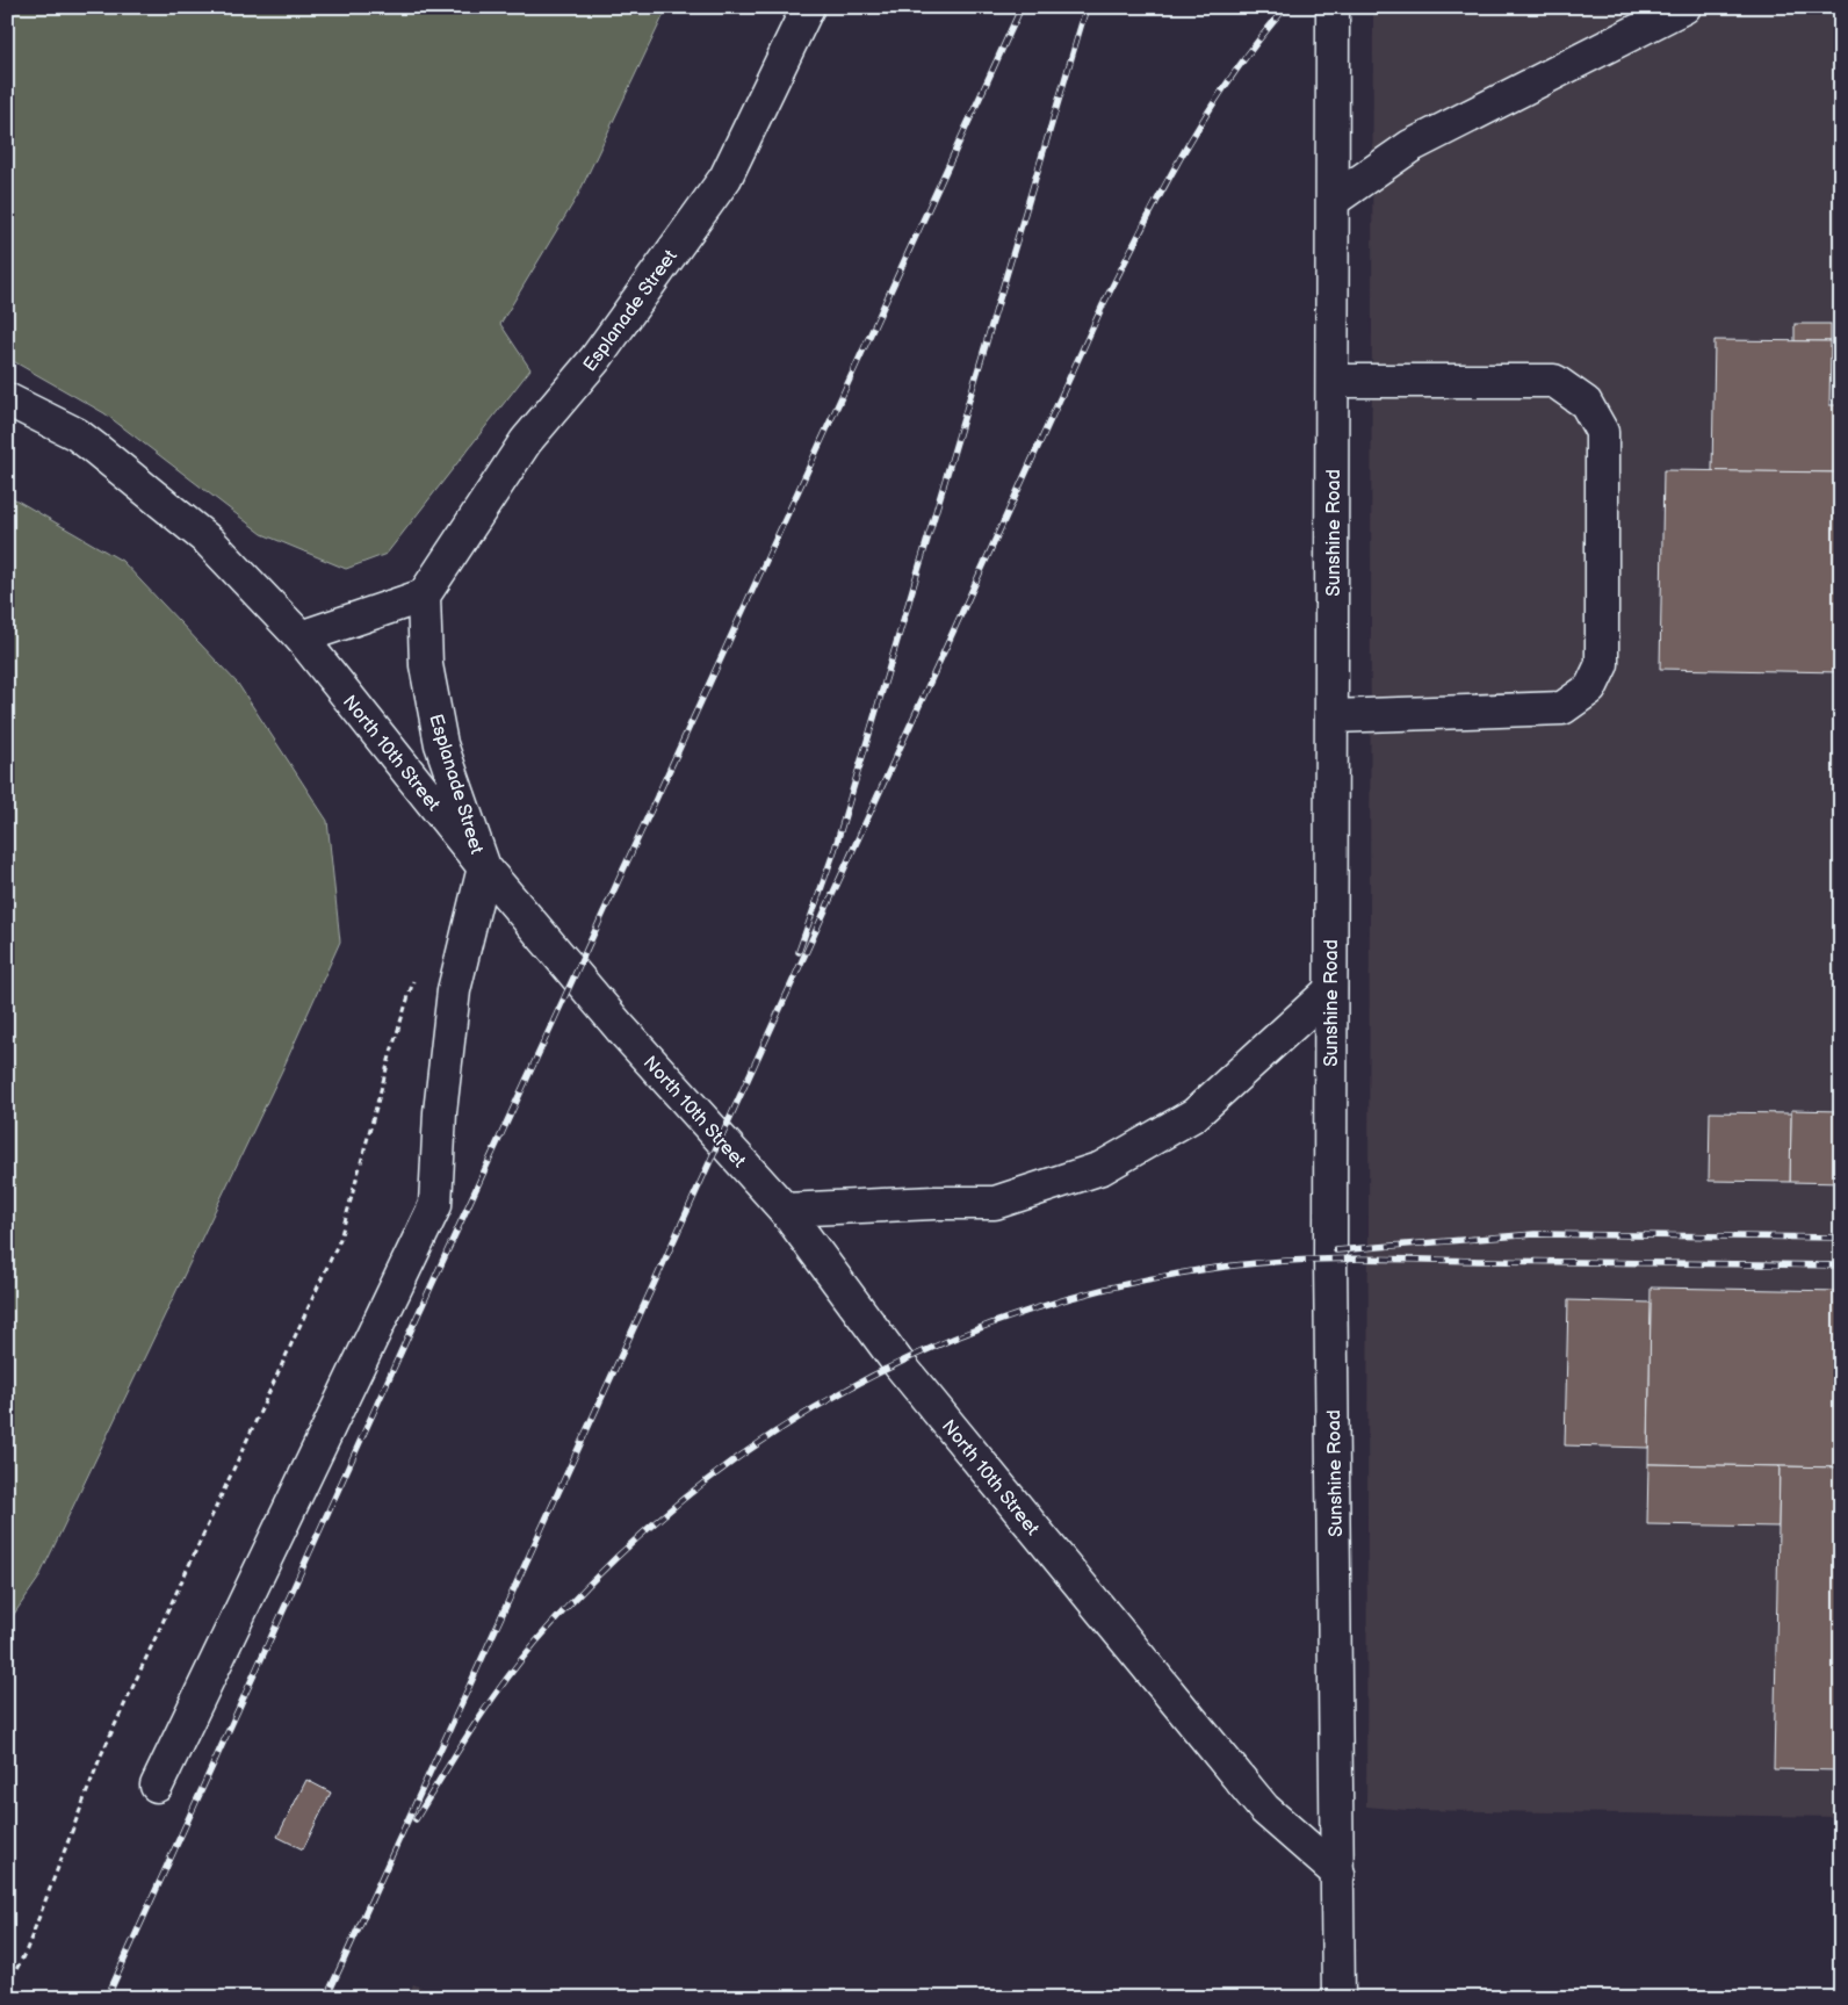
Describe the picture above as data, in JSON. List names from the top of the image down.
{
  "streets": {
    "street": ["Esplanade Street", "Sunshine Road", "North 10th Street"]
  },
  "crossings": [
    ["Esplanade Street", "North 10th Street"],
    ["Sunshine Road", "North 10th Street"]
  ]
}
